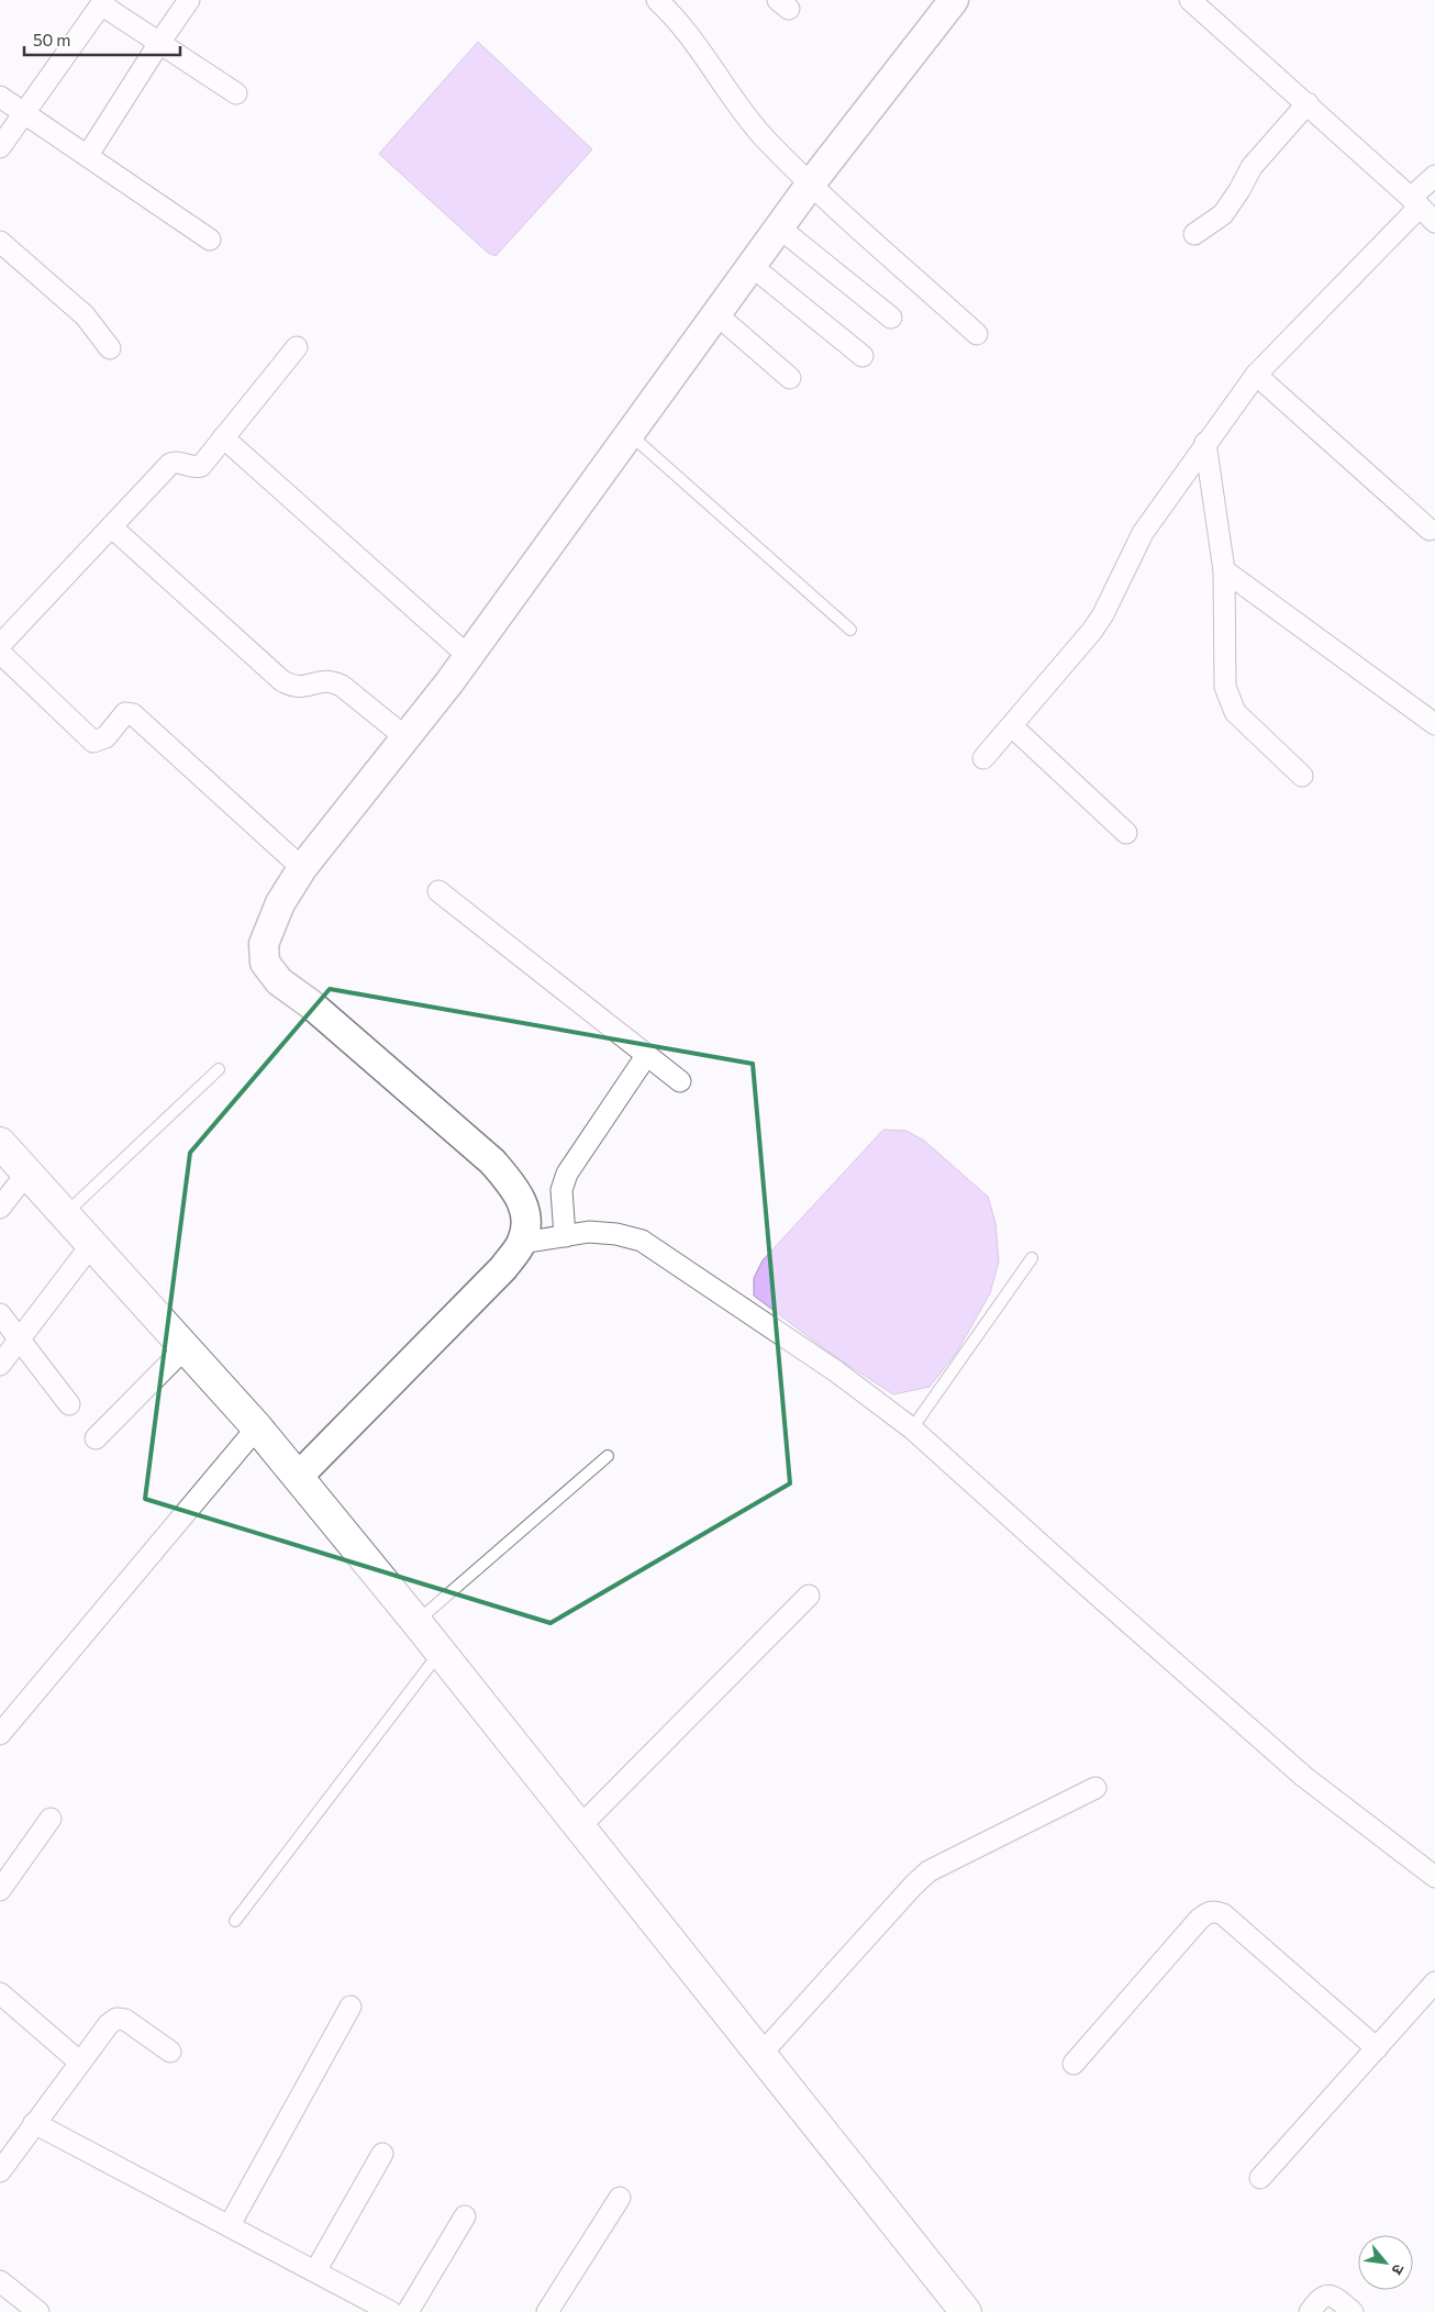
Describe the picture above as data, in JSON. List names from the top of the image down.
{
  "scale_bar": "50 m",
  "north": "bottom right"
}
